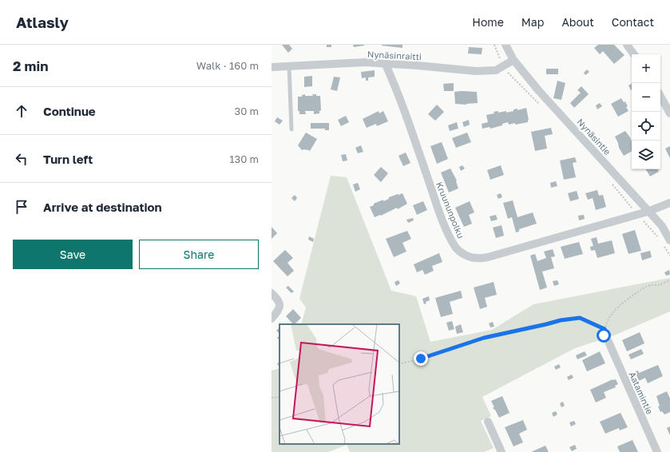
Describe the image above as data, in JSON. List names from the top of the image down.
{
  "streets": {
    "street": [
      "Nynäsinraitti",
      "Nynäsintie",
      "Kruununpolku",
      "Aatamintie"
    ]
  },
  "crossings": [
    ["Nynäsinraitti", "Nynäsintie"],
    ["Nynäsinraitti", "Kruununpolku"],
    ["Nynäsintie", "Kruununpolku"]
  ],
  "page": {
    "header": "Atlasly",
    "nav": [
      "Home",
      "Map",
      "About",
      "Contact"
    ],
    "heading": ["2 min", "Walk · 160 m"],
    "map_buttons": ["+", "−"],
    "list": [
      ["Continue", "30 m"],
      ["Turn left", "130 m"],
      "Arrive at destination"
    ],
    "buttons": ["Save", "Share"]
  }
}
